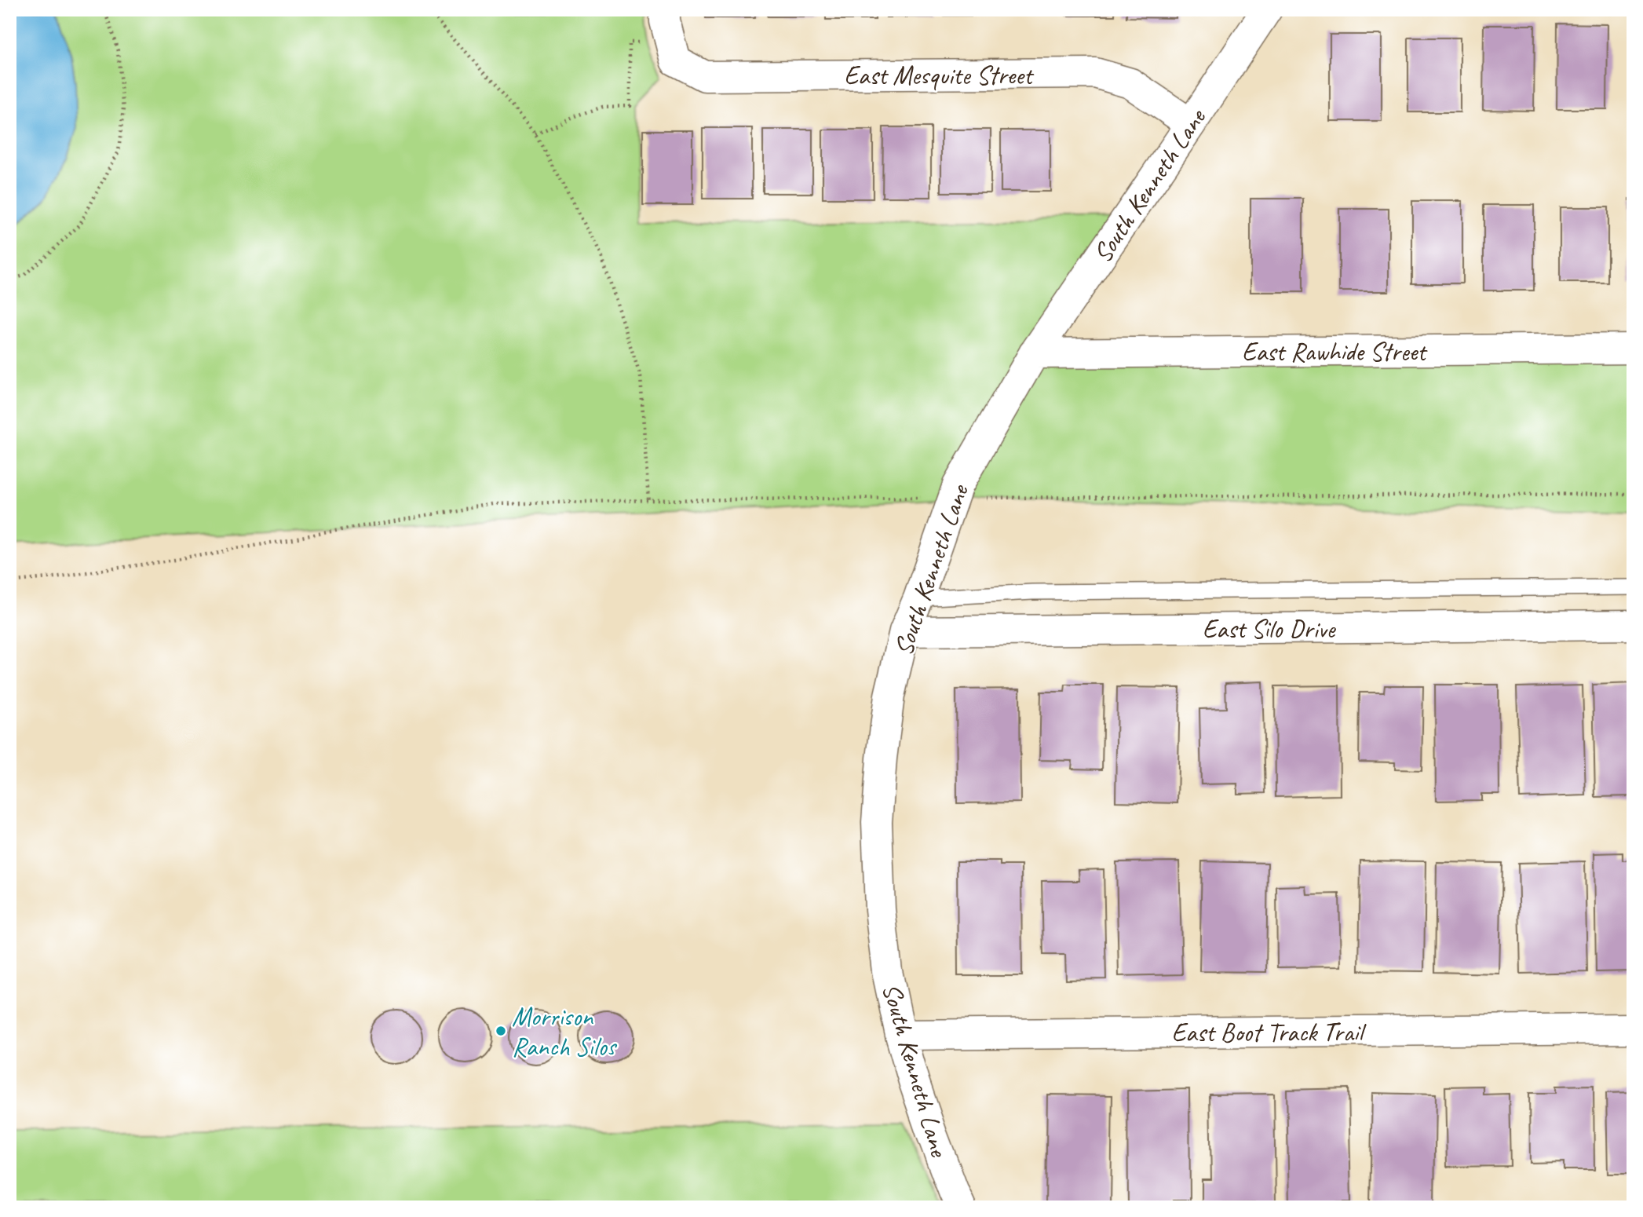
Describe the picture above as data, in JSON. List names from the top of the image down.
{
  "streets": {
    "street": [
      "East Mesquite Street",
      "South Kenneth Lane",
      "East Rawhide Street",
      "East Silo Drive",
      "East Boot Track Trail"
    ]
  },
  "crossings": [
    ["East Mesquite Street", "South Kenneth Lane"],
    ["South Kenneth Lane", "East Rawhide Street"],
    ["South Kenneth Lane", "East Silo Drive"],
    ["South Kenneth Lane", "East Boot Track Trail"]
  ],
  "places": ["Morrison Ranch Silos"]
}
